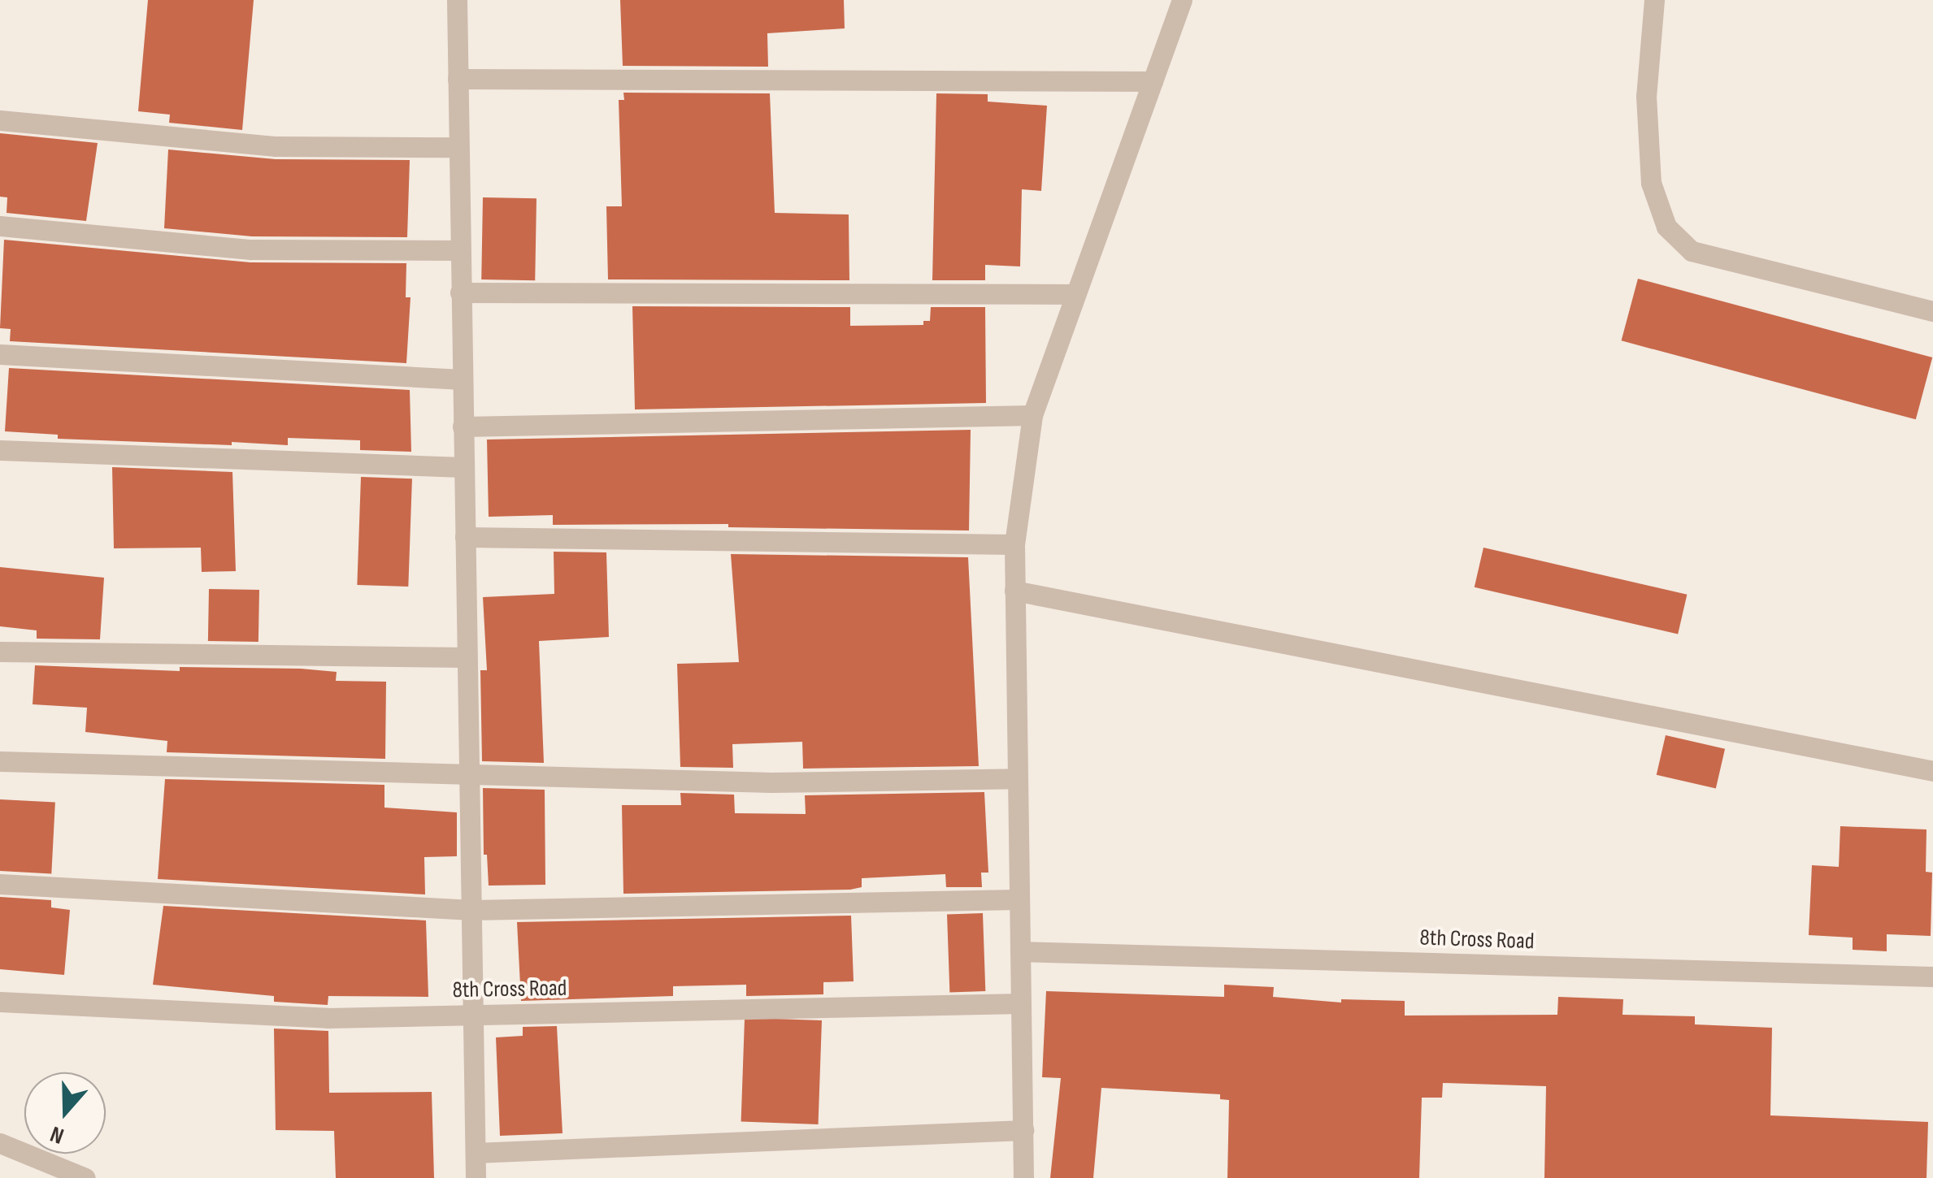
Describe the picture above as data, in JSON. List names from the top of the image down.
{
  "streets": {
    "street": ["8th Cross Road"]
  },
  "north": "bottom"
}
